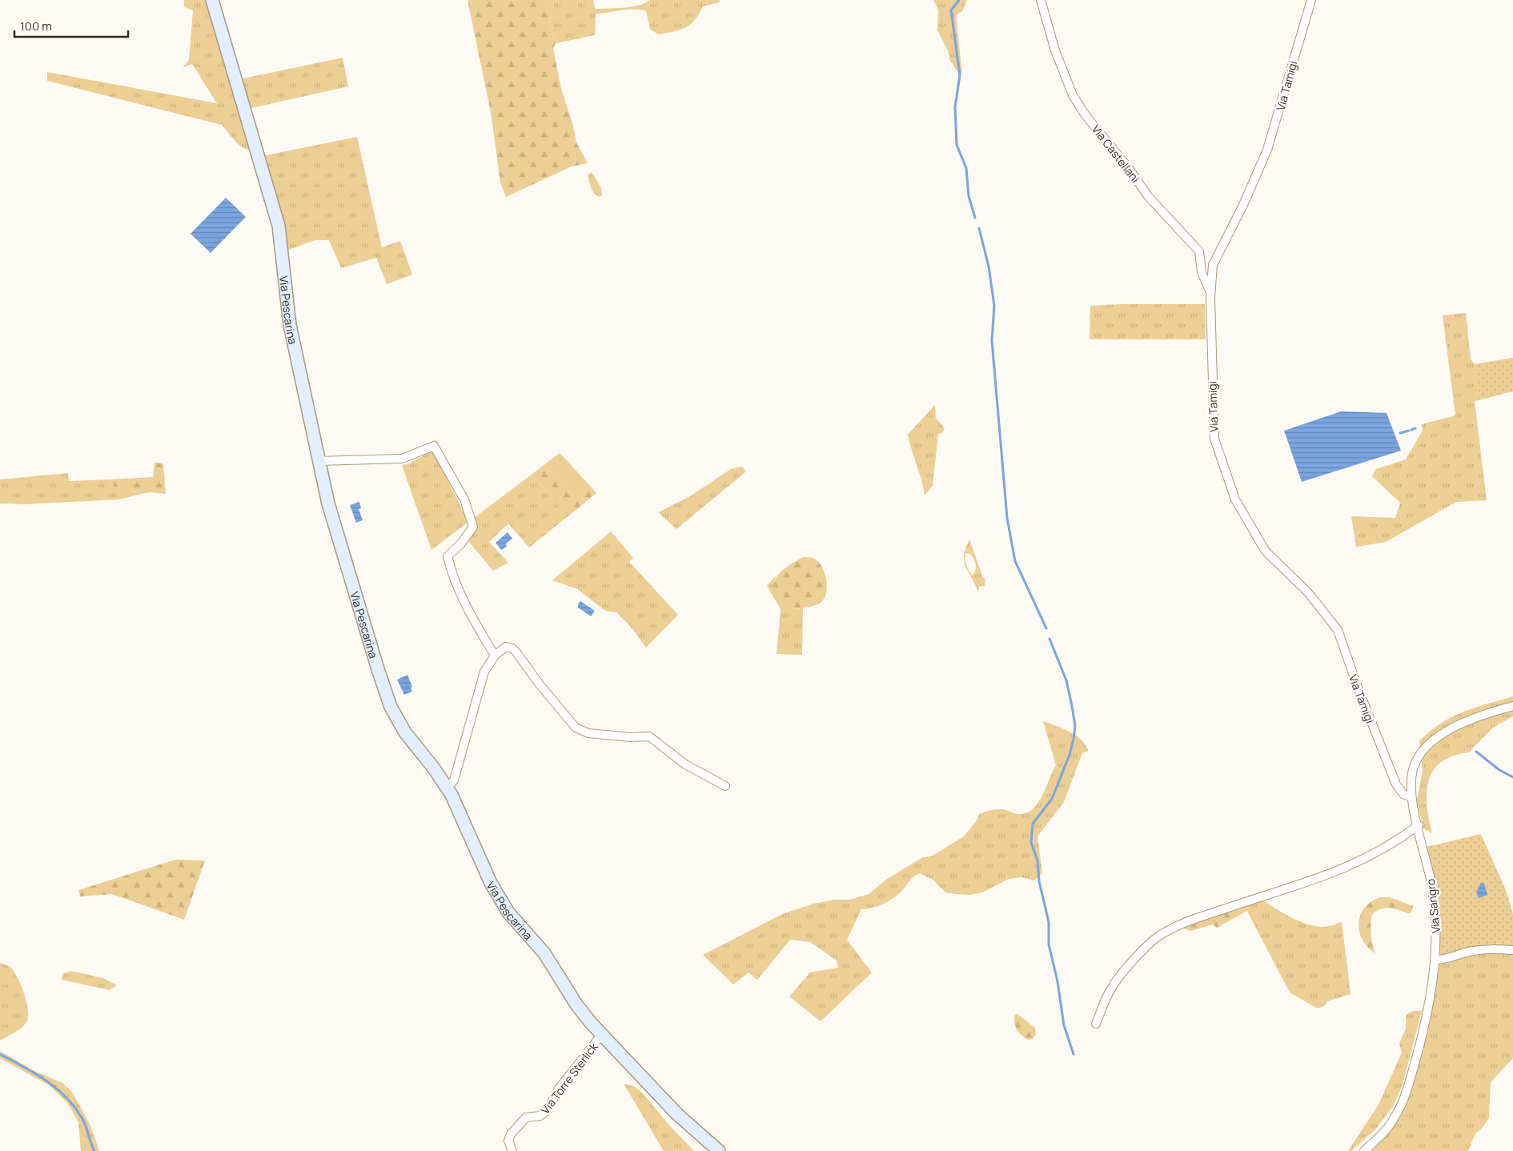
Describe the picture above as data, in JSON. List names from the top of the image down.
{
  "streets": {
    "street": [
      "Via Tamigi",
      "Via Castellani",
      "Via Pescarina",
      "Via Sangro",
      "Via Torre Sterlick"
    ]
  },
  "crossings": [
    ["Via Tamigi", "Via Castellani"],
    ["Via Tamigi", "Via Sangro"],
    ["Via Pescarina", "Via Torre Sterlick"]
  ],
  "scale_bar": "100 m"
}
